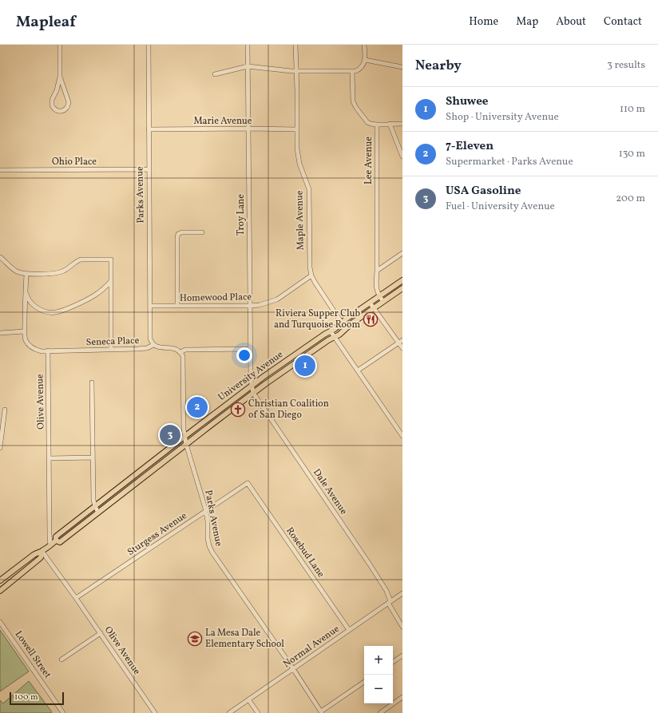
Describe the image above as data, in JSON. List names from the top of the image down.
{
  "streets": {
    "main road": ["University Avenue"],
    "street": [
      "Marie Avenue",
      "Lee Avenue",
      "Ohio Place",
      "Parks Avenue",
      "Troy Lane",
      "Maple Avenue",
      "Homewood Place",
      "Seneca Place",
      "Olive Avenue",
      "Dale Avenue",
      "Sturgess Avenue",
      "Rosebud Lane",
      "Normal Avenue",
      "Lowell Street"
    ]
  },
  "crossings": [
    ["Marie Avenue", "Parks Avenue"],
    ["Marie Avenue", "Troy Lane"],
    ["Marie Avenue", "Maple Avenue"],
    ["Lee Avenue", "University Avenue"],
    ["Ohio Place", "Parks Avenue"],
    ["Parks Avenue", "Homewood Place"],
    ["Parks Avenue", "Seneca Place"],
    ["Parks Avenue", "University Avenue"],
    ["Parks Avenue", "Sturgess Avenue"],
    ["Parks Avenue", "Normal Avenue"],
    ["Troy Lane", "Homewood Place"],
    ["Troy Lane", "Seneca Place"],
    ["Troy Lane", "University Avenue"],
    ["Troy Lane", "Dale Avenue"],
    ["Maple Avenue", "Homewood Place"],
    ["Maple Avenue", "University Avenue"],
    ["Seneca Place", "Olive Avenue"],
    ["University Avenue", "Olive Avenue"],
    ["University Avenue", "Dale Avenue"],
    ["Olive Avenue", "Sturgess Avenue"],
    ["Dale Avenue", "Normal Avenue"],
    ["Sturgess Avenue", "Rosebud Lane"],
    ["Rosebud Lane", "Normal Avenue"]
  ],
  "places": {
    "restaurant": ["Riviera Supper Club and Turquoise Room"],
    "church": ["Christian Coalition of San Diego"],
    "school or university": ["La Mesa Dale Elementary School"]
  },
  "scale_bar": "100 m",
  "page": {
    "header": "Mapleaf",
    "nav": [
      "Home",
      "Map",
      "About",
      "Contact"
    ],
    "heading": ["Nearby", "3 results"],
    "list": [
      {
        "mark": "1",
        "name": "Shuwee",
        "note": "Shop · University Avenue",
        "value": "110 m"
      },
      {
        "mark": "2",
        "name": "7-Eleven",
        "note": "Supermarket · Parks Avenue",
        "value": "130 m"
      },
      {
        "mark": "3",
        "name": "USA Gasoline",
        "note": "Fuel · University Avenue",
        "value": "200 m"
      }
    ],
    "pins": ["1", "2", "3"],
    "map_buttons": ["+", "−"],
    "scale": "100 m"
  }
}
